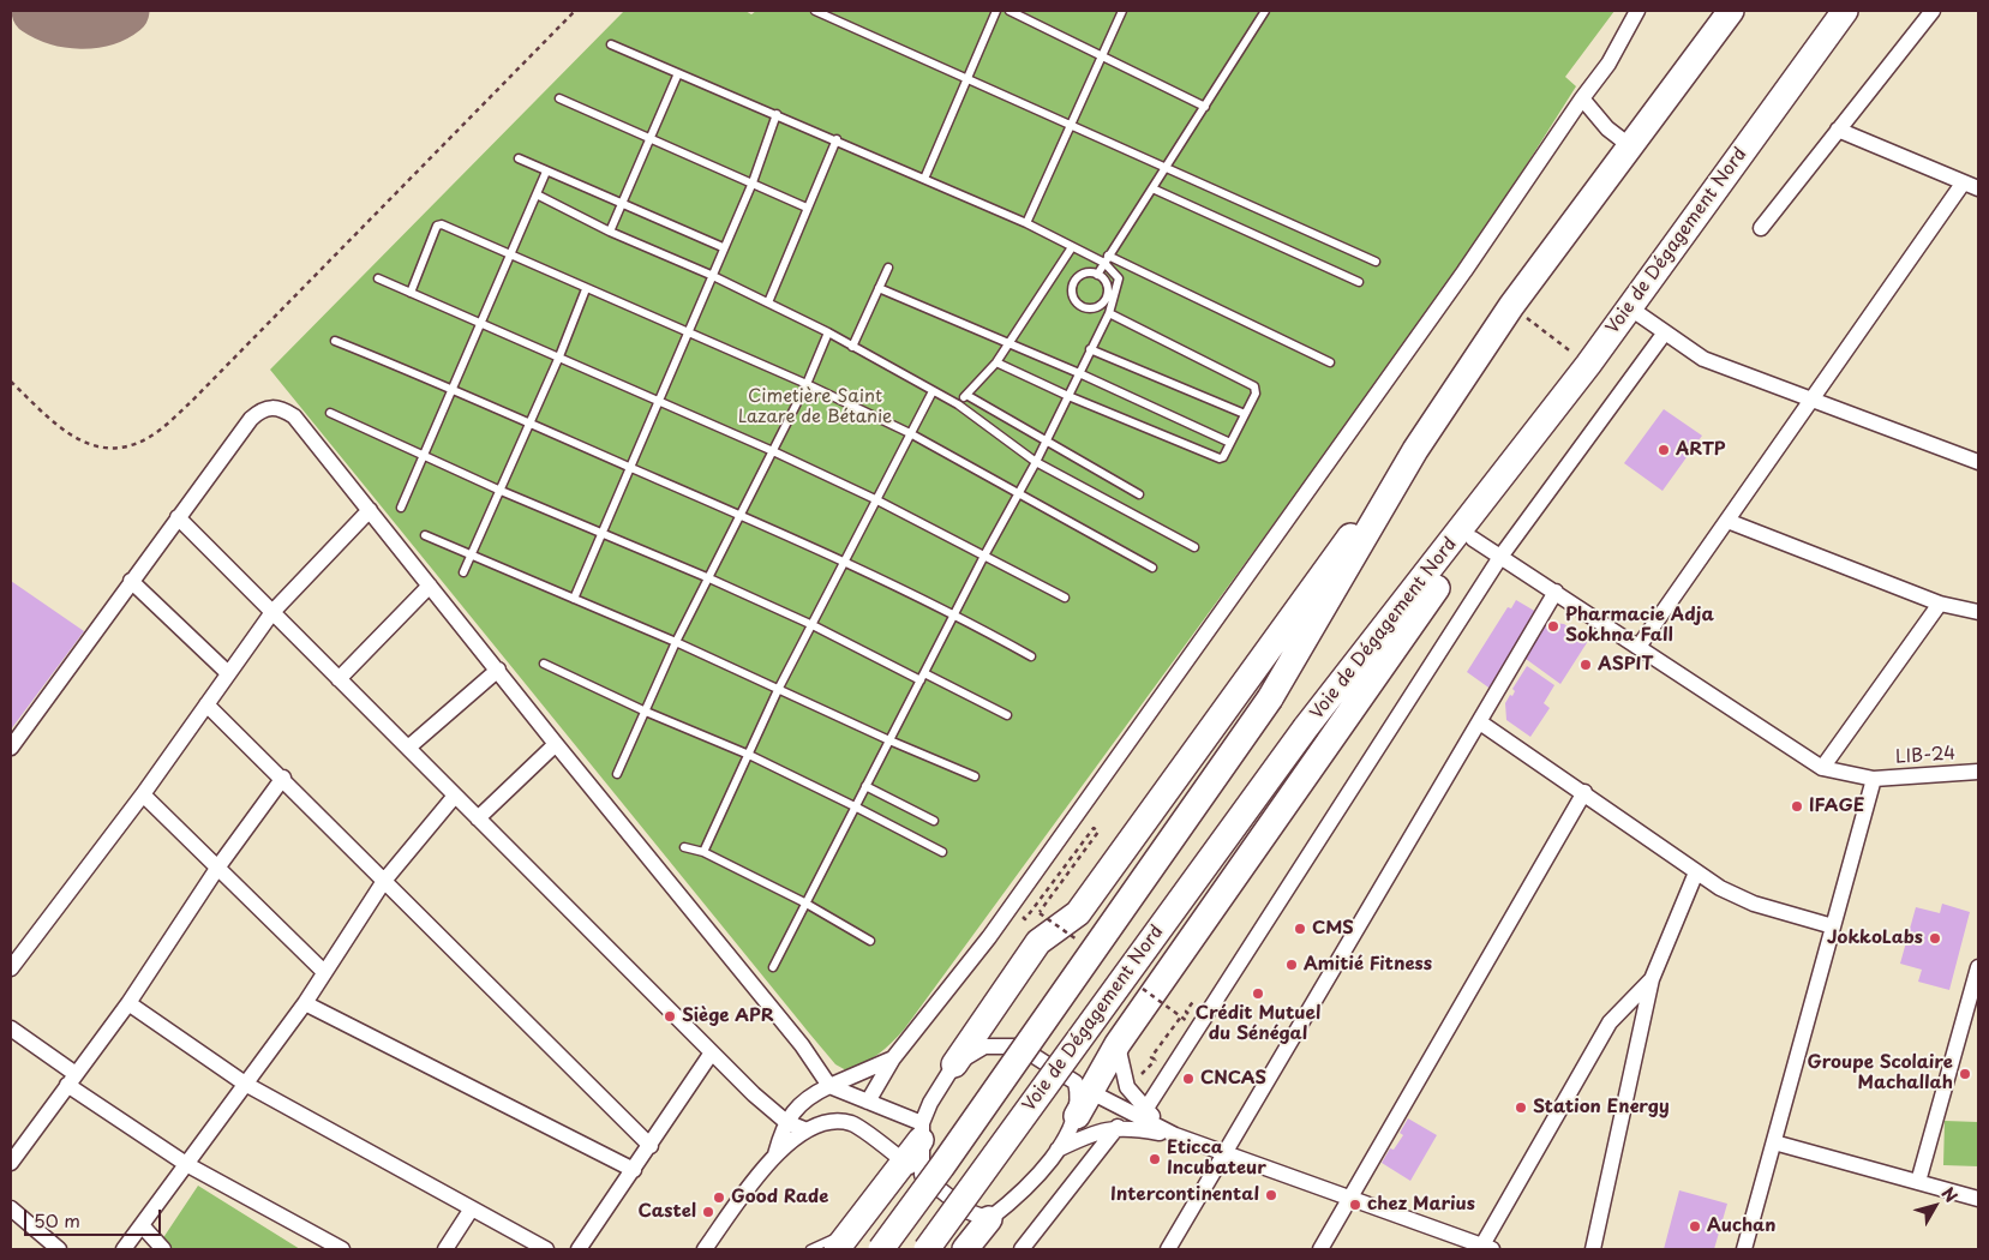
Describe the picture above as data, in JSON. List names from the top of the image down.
{
  "streets": {
    "highway": ["Voie de Dégagement Nord"],
    "street": ["LIB-24"]
  },
  "parks": ["Cimetière Saint Lazare de Bétanie"],
  "places": [
    "ARTP",
    "Pharmacie Adja Sokhna Fall",
    "ASPIT",
    "IFAGE",
    "CMS",
    "JokkoLabs",
    "Amitié Fitness",
    "Crédit Mutuel du Sénégal",
    "Siège APR",
    "Groupe Scolaire Machallah",
    "CNCAS",
    "Station Energy",
    "Eticca Incubateur",
    "Intercontinental",
    "Good Rade",
    "chez Marius",
    "Castel",
    "Auchan"
  ],
  "scale_bar": "50 m",
  "north": "top right"
}
